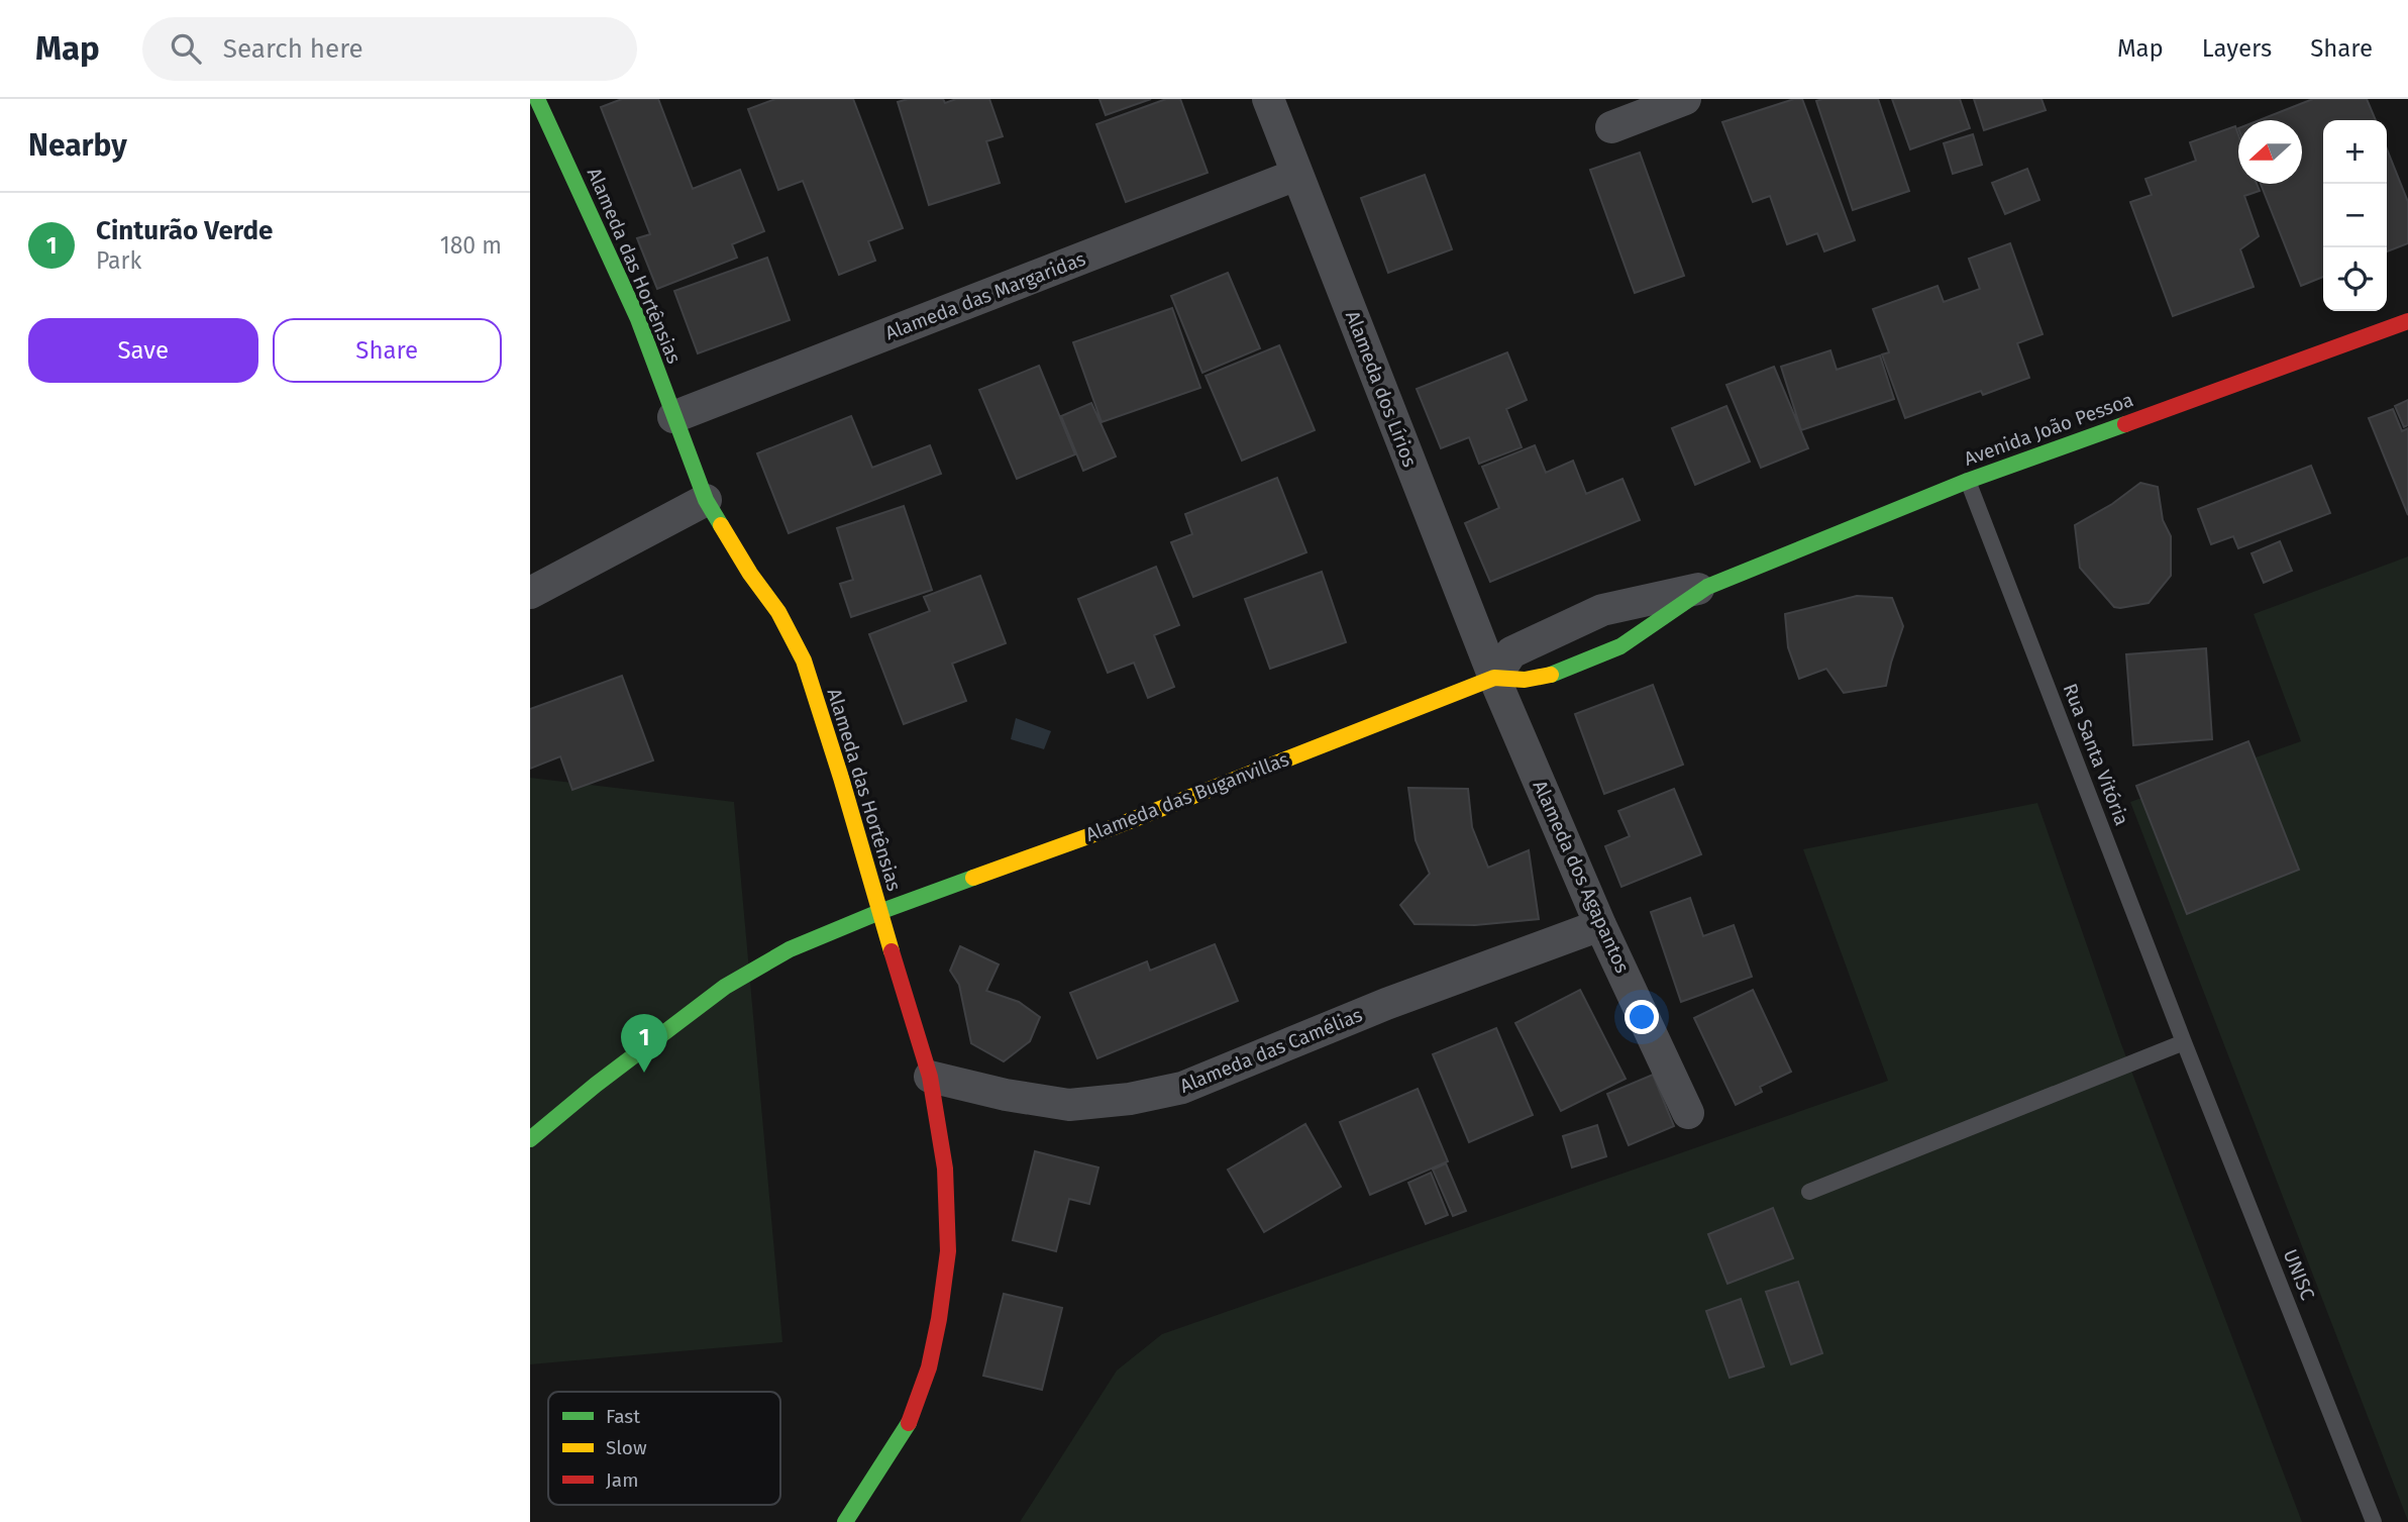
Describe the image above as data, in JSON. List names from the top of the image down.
{
  "streets": {
    "street": [
      "Alameda das Hortênsias",
      "Alameda das Margaridas",
      "Alameda dos Lírios",
      "Avenida João Pessoa",
      "Alameda das Buganvillas",
      "Alameda dos Agapantos",
      "Alameda das Camélias"
    ],
    "lane": ["Rua Santa Vitória", "UNISC"]
  },
  "crossings": [
    ["Alameda das Hortênsias", "Alameda das Margaridas"],
    ["Alameda das Hortênsias", "Alameda das Buganvillas"],
    ["Alameda das Hortênsias", "Alameda das Camélias"],
    ["Alameda das Margaridas", "Alameda dos Lírios"],
    ["Alameda dos Lírios", "Alameda das Buganvillas"],
    ["Alameda dos Lírios", "Alameda dos Agapantos"],
    ["Avenida João Pessoa", "Rua Santa Vitória"],
    ["Rua Santa Vitória", "UNISC"],
    ["Alameda das Buganvillas", "Alameda dos Agapantos"],
    ["Alameda dos Agapantos", "Alameda das Camélias"]
  ],
  "legend": ["Fast", "Slow", "Jam"],
  "north": "left",
  "page": {
    "header": "Map",
    "search": "Search here",
    "nav": ["Map", "Layers", "Share"],
    "heading": "Nearby",
    "map_buttons": ["+", "−"],
    "list": [
      {
        "mark": "1",
        "name": "Cinturão Verde",
        "note": "Park",
        "value": "180 m"
      }
    ],
    "buttons": ["Save", "Share"],
    "pins": "1"
  }
}
